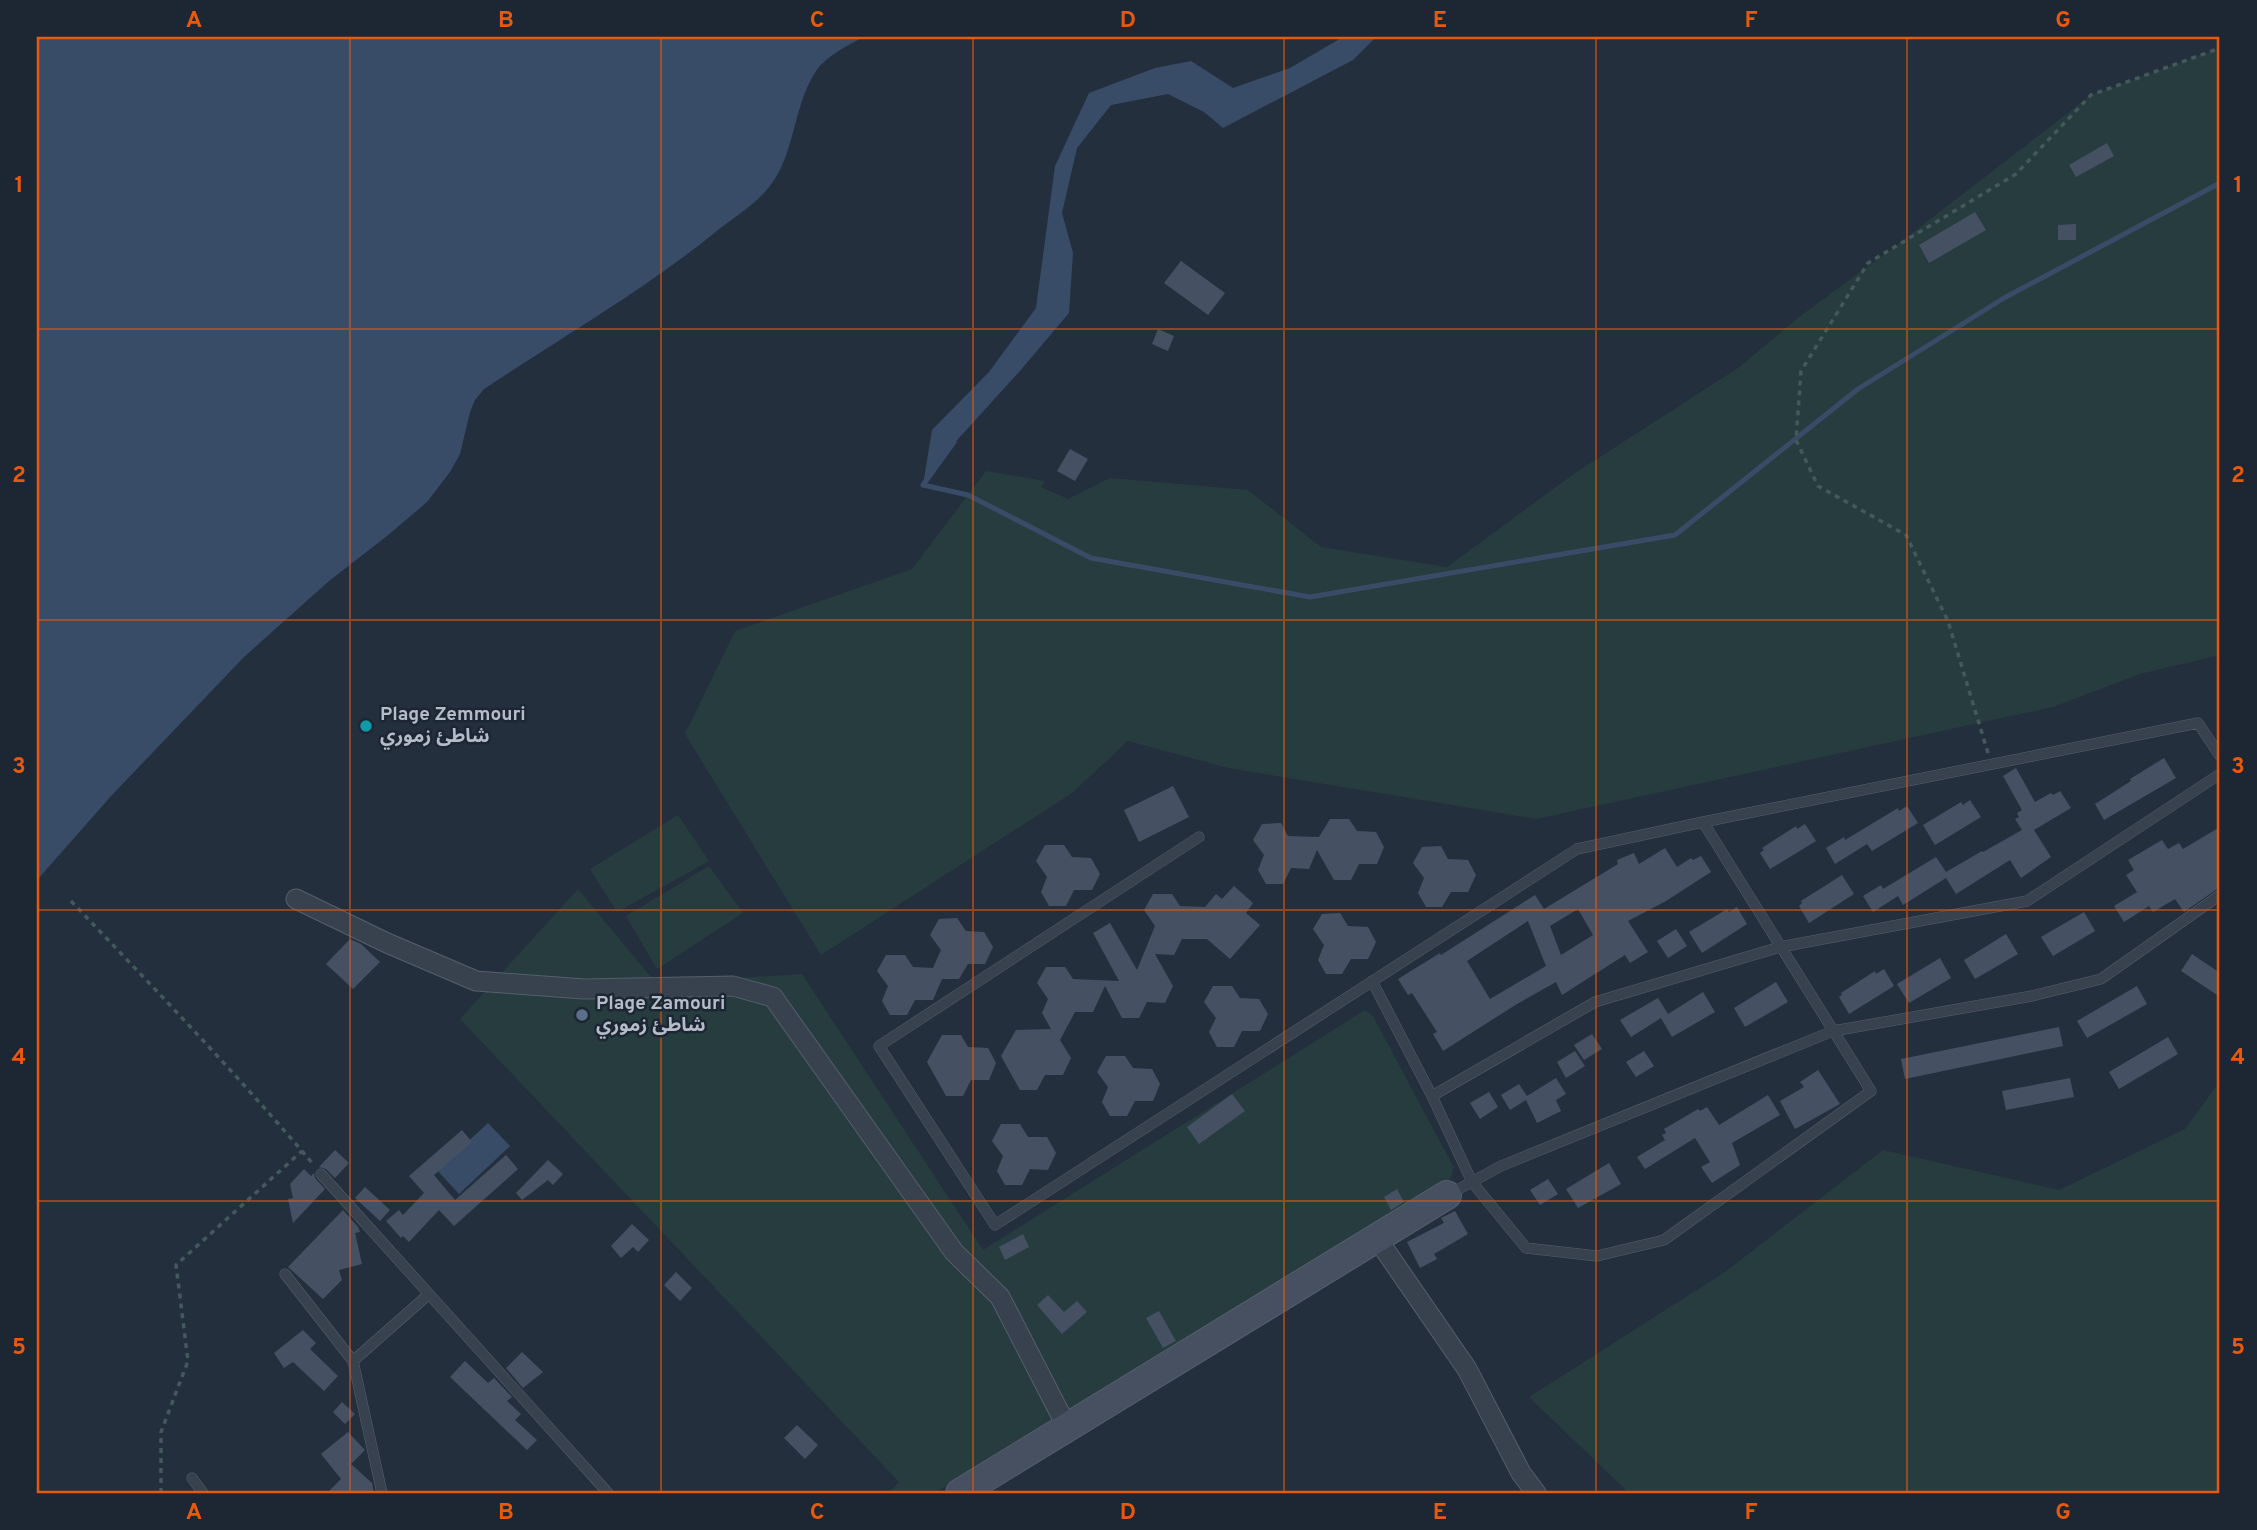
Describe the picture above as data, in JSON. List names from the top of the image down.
{
  "places": ["Plage Zemmouri شاطئ زموري", "Plage Zamouri شاطئ زموري"],
  "grid": {
    "columns": [
      "A",
      "B",
      "C",
      "D",
      "E",
      "F",
      "G"
    ],
    "rows": [
      "1",
      "2",
      "3",
      "4",
      "5"
    ]
  }
}
